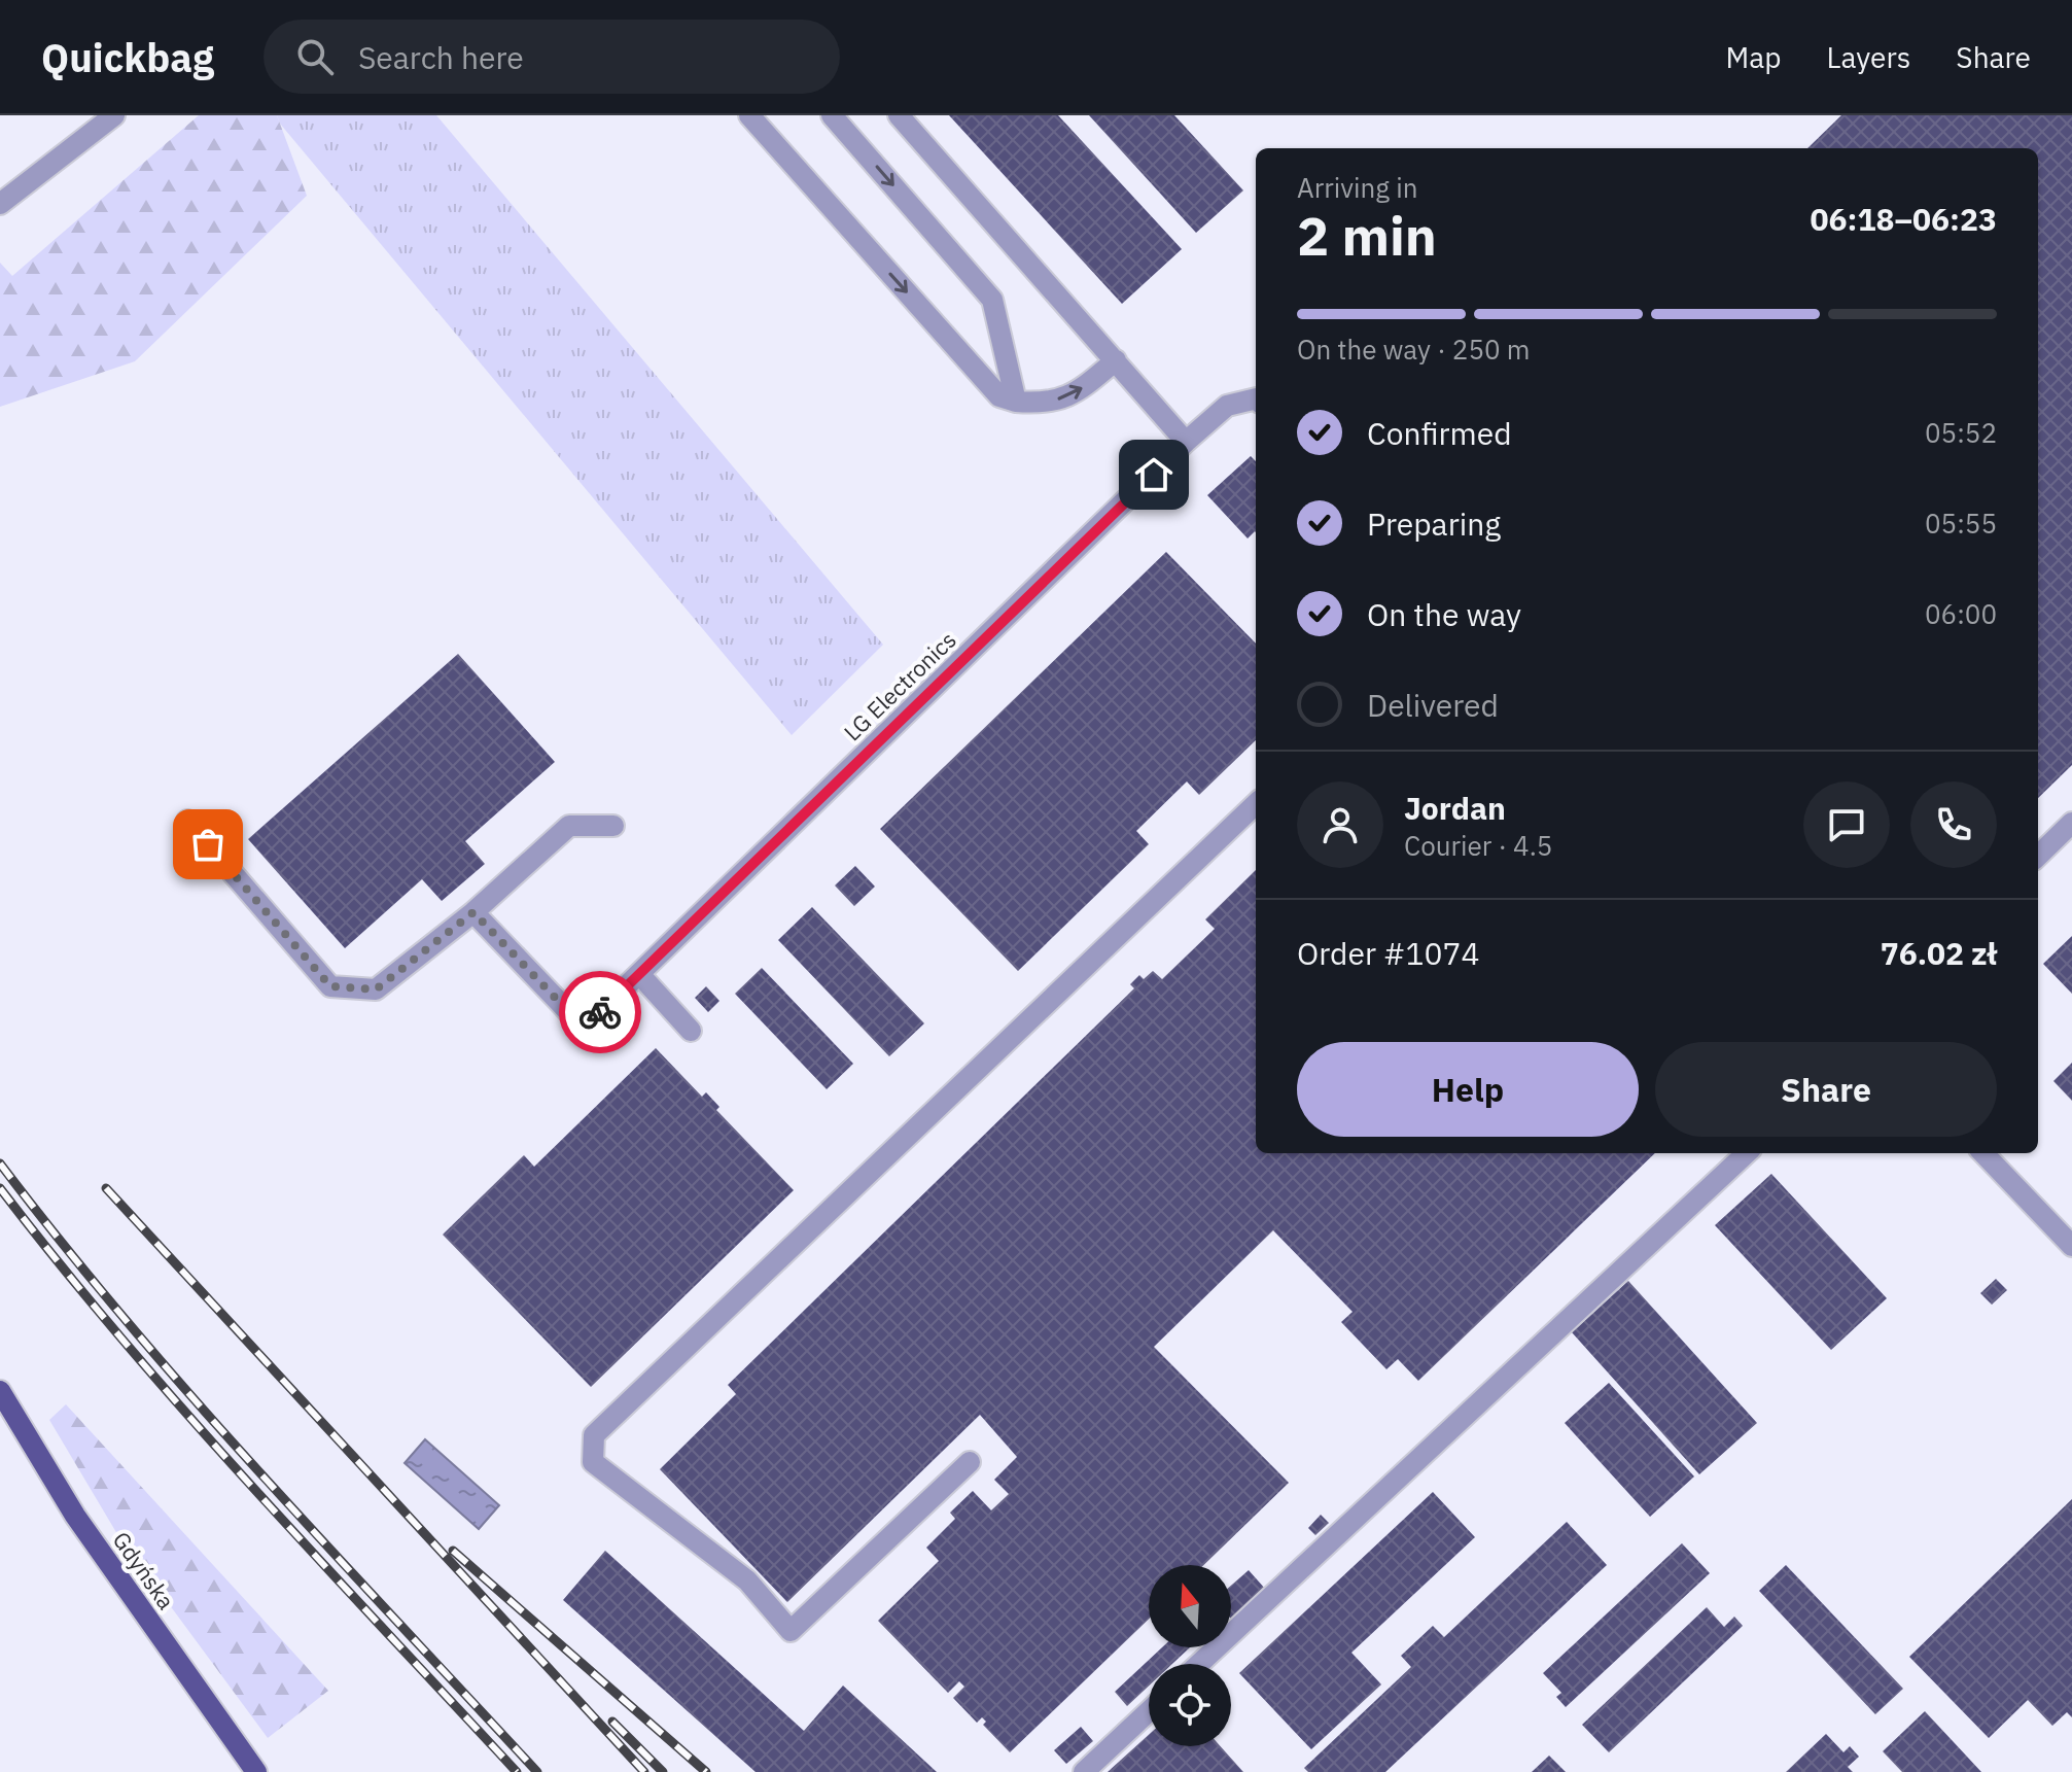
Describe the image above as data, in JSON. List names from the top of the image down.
{
  "streets": {
    "main road": ["Gdyńska"],
    "street": ["LG Electronics"]
  },
  "north": "top",
  "page": {
    "header": "Quickbag",
    "search": "Search here",
    "nav": ["Map", "Layers", "Share"],
    "heading": ["2 min", "Arriving in", "06:18–06:23"],
    "panel": [
      "Jordan",
      "Courier · 4.5",
      "Order #1074",
      "76.02 zł"
    ],
    "bar": "On the way · 250 m",
    "list": [
      ["Confirmed", "05:52"],
      ["Preparing", "05:55"],
      ["On the way", "06:00"],
      "Delivered"
    ],
    "buttons": ["Help", "Share"]
  }
}
